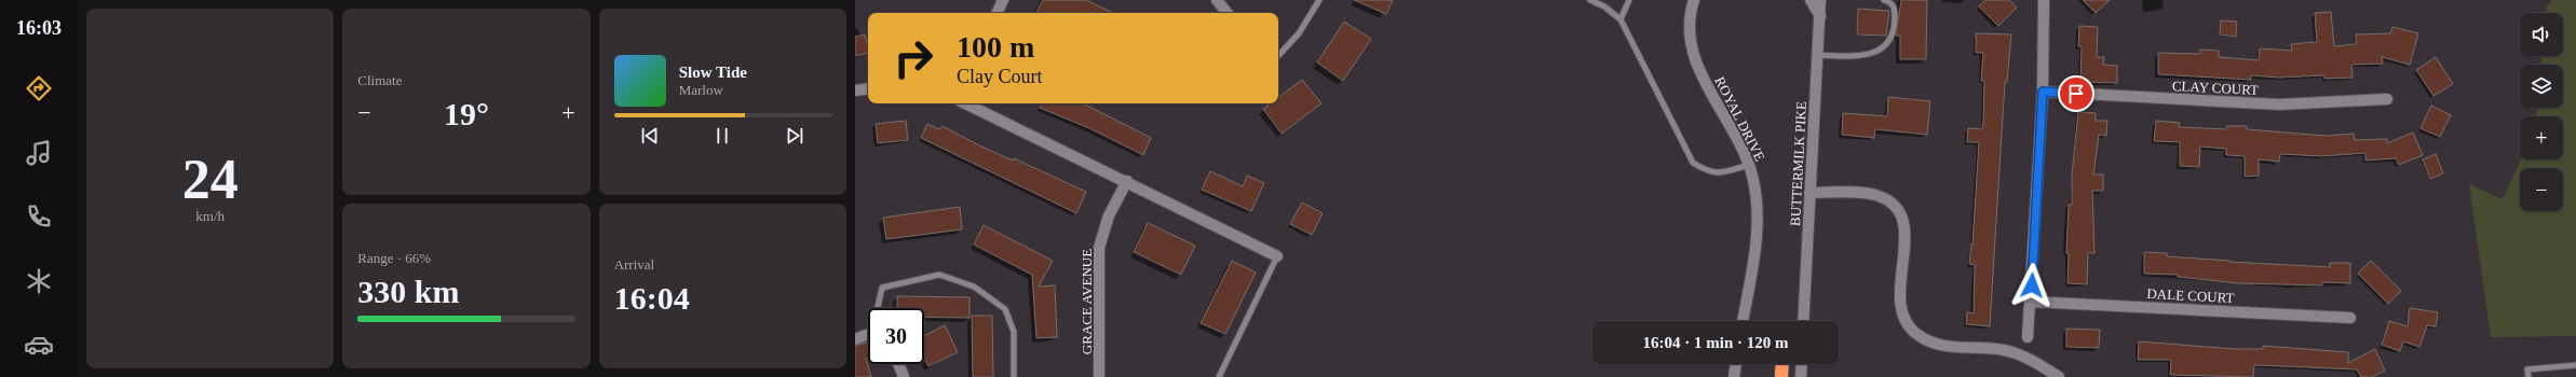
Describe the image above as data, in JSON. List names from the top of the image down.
{
  "streets": {
    "street": [
      "CLAY COURT",
      "ROYAL DRIVE",
      "BUTTERMILK PIKE",
      "DALE COURT",
      "GRACE AVENUE"
    ]
  },
  "page": {
    "tabs": "16:03",
    "tile": [
      ["24", "km/h"],
      "Climate",
      ["Range · 66%", "330 km"],
      ["Arrival", "16:04"]
    ],
    "map_buttons": ["+", "−"],
    "turn": ["100 m", "Clay Court"],
    "song": ["Slow Tide", "Marlow"],
    "heat": ["−", "19°", "+"],
    "limit": "30",
    "trip": "16:04 · 1 min · 120 m"
  }
}
